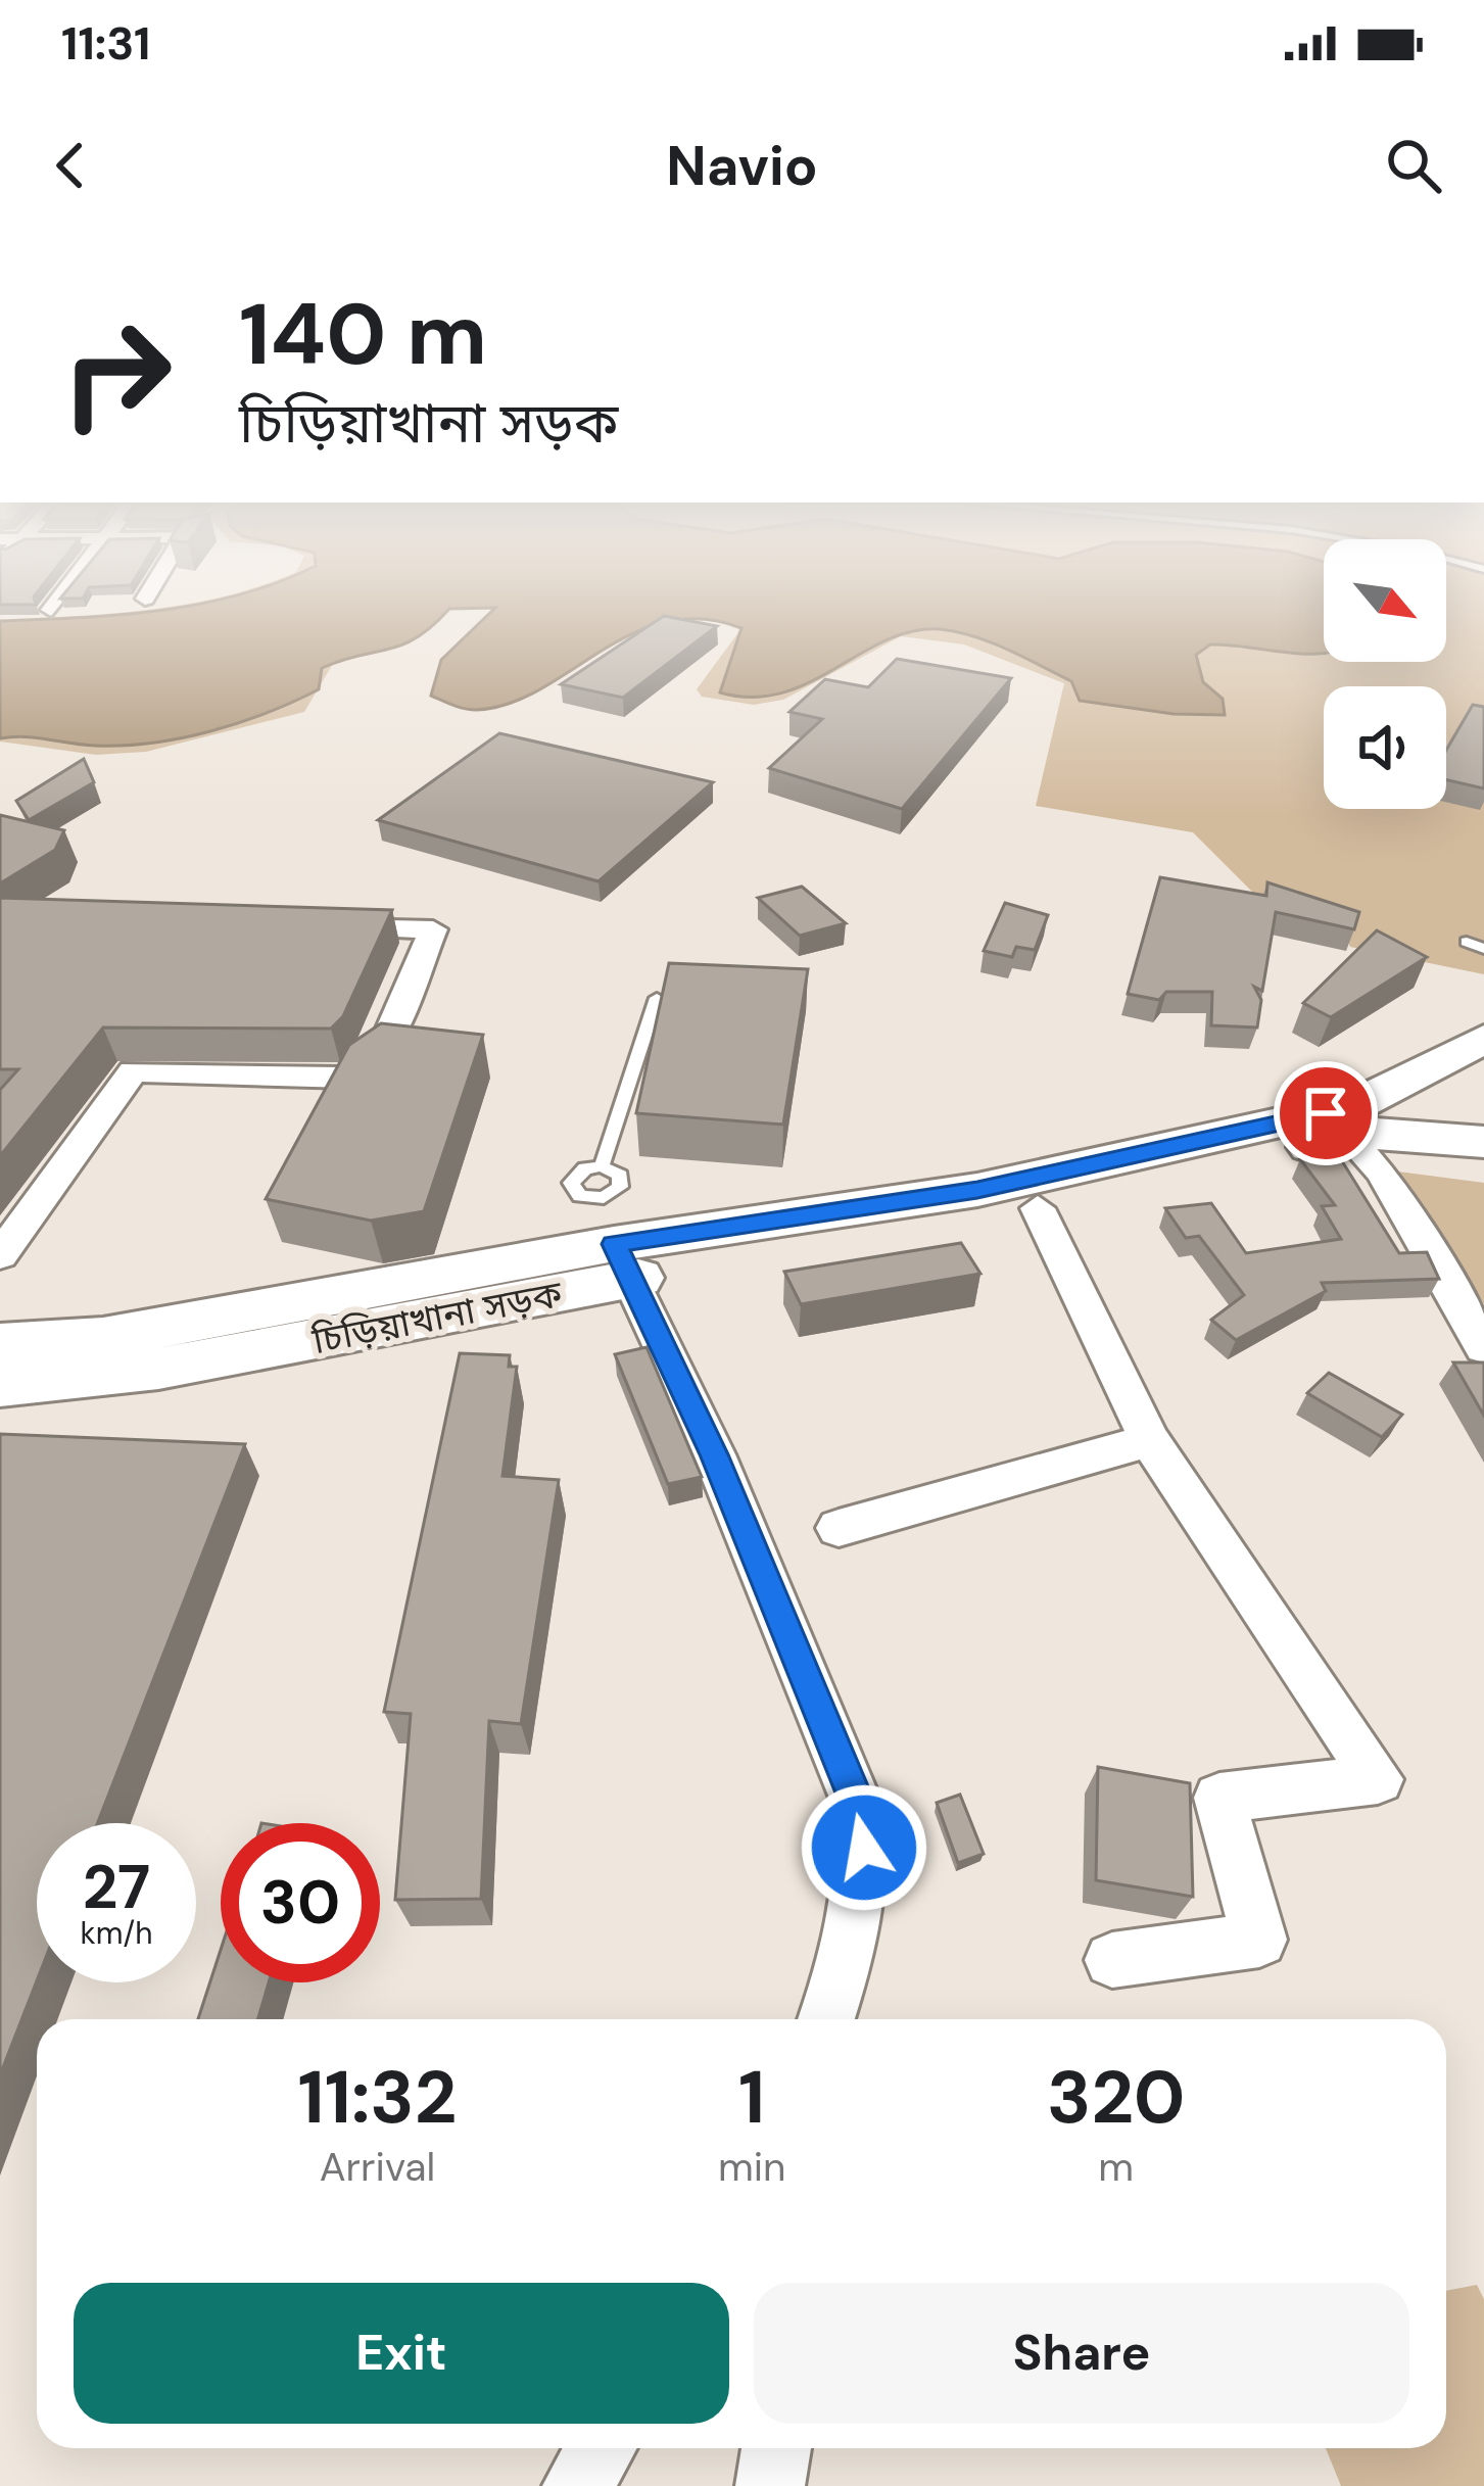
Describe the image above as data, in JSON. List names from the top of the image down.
{
  "streets": {
    "main road": ["চিড়িয়াখানা সড়ক"]
  },
  "north": "bottom right",
  "page": {
    "status": "11:31",
    "header": "Navio",
    "turn": ["140 m", "চিড়িয়াখানা সড়ক"],
    "speed": "27 km/h",
    "limit": "30",
    "eta": [
      "11:32",
      "Arrival",
      "1",
      "min",
      "320",
      "m"
    ],
    "buttons": ["Exit", "Share"]
  }
}
